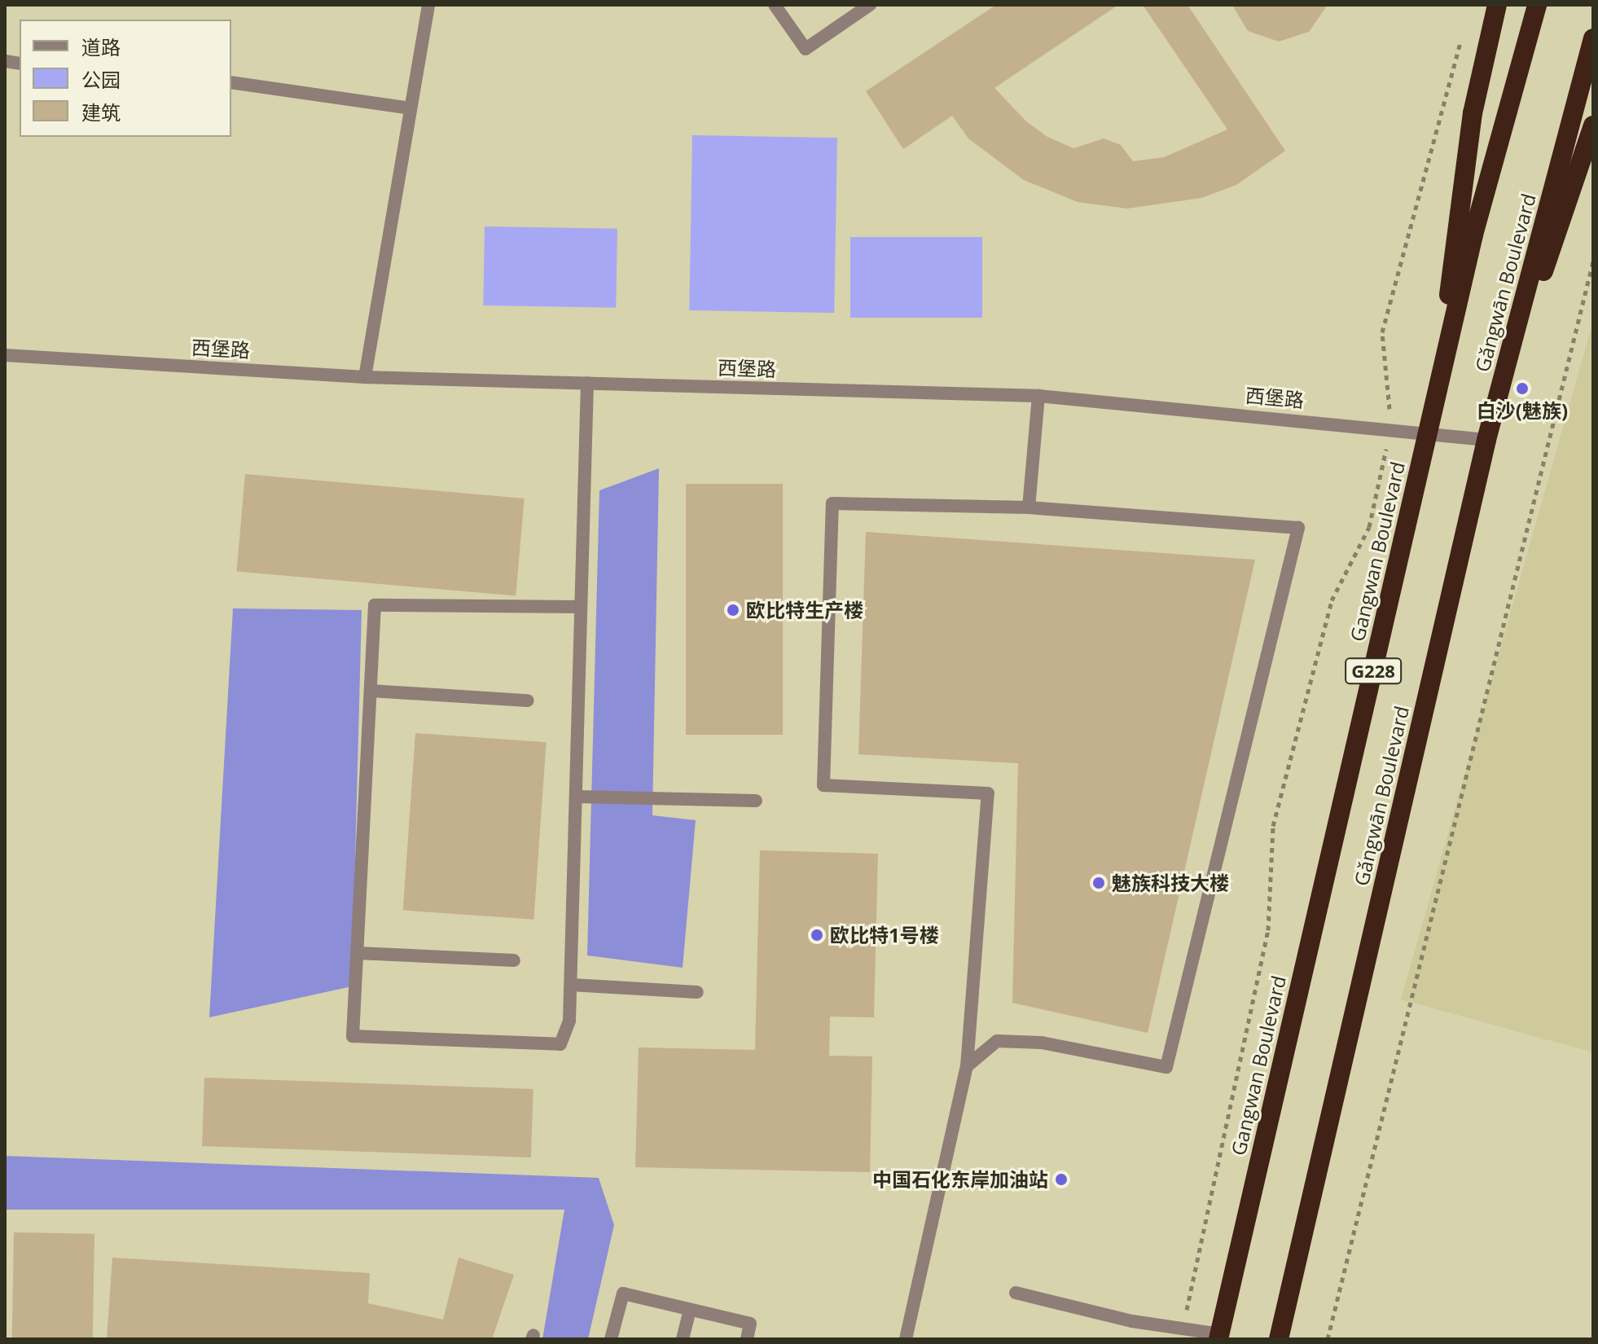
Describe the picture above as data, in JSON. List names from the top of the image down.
{
  "streets": {
    "highway": ["Gǎngwān Boulevard", "Gangwan Boulevard", "G228"],
    "street": ["西堡路"]
  },
  "crossings": [
    ["Gǎngwān Boulevard", "西堡路"],
    ["西堡路", "Gangwan Boulevard"]
  ],
  "places": [
    "白沙(魅族)",
    "欧比特生产楼",
    "魅族科技大楼",
    "欧比特1号楼",
    "中国石化东岸加油站"
  ],
  "legend": ["道路", "公园", "建筑"]
}
